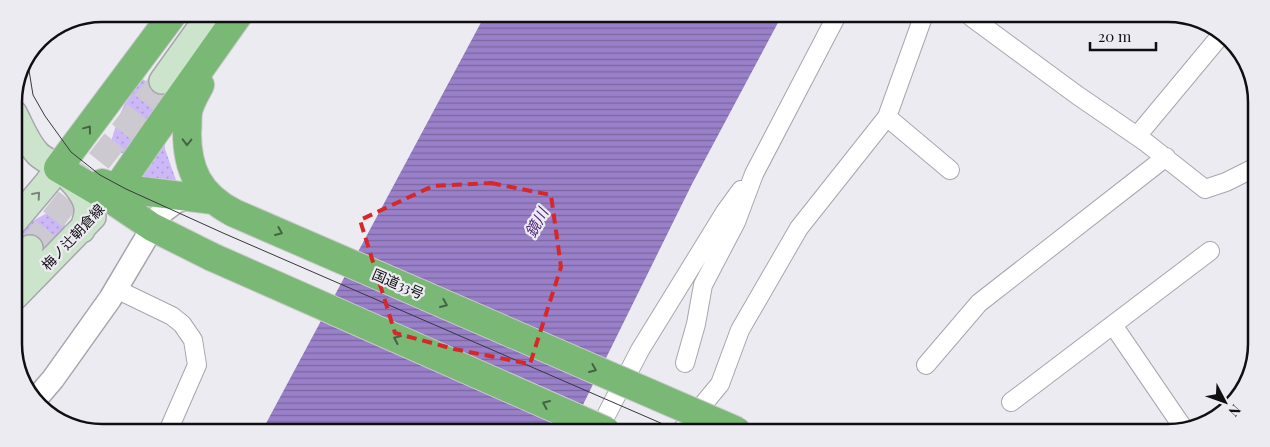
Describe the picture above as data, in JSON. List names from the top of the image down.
{
  "streets": {
    "highway": ["国道33号"],
    "main road": ["梅ノ辻朝倉線"]
  },
  "crossings": [
    ["梅ノ辻朝倉線", "国道33号"]
  ],
  "water": ["鏡川"],
  "scale_bar": "20 m",
  "north": "bottom right"
}
